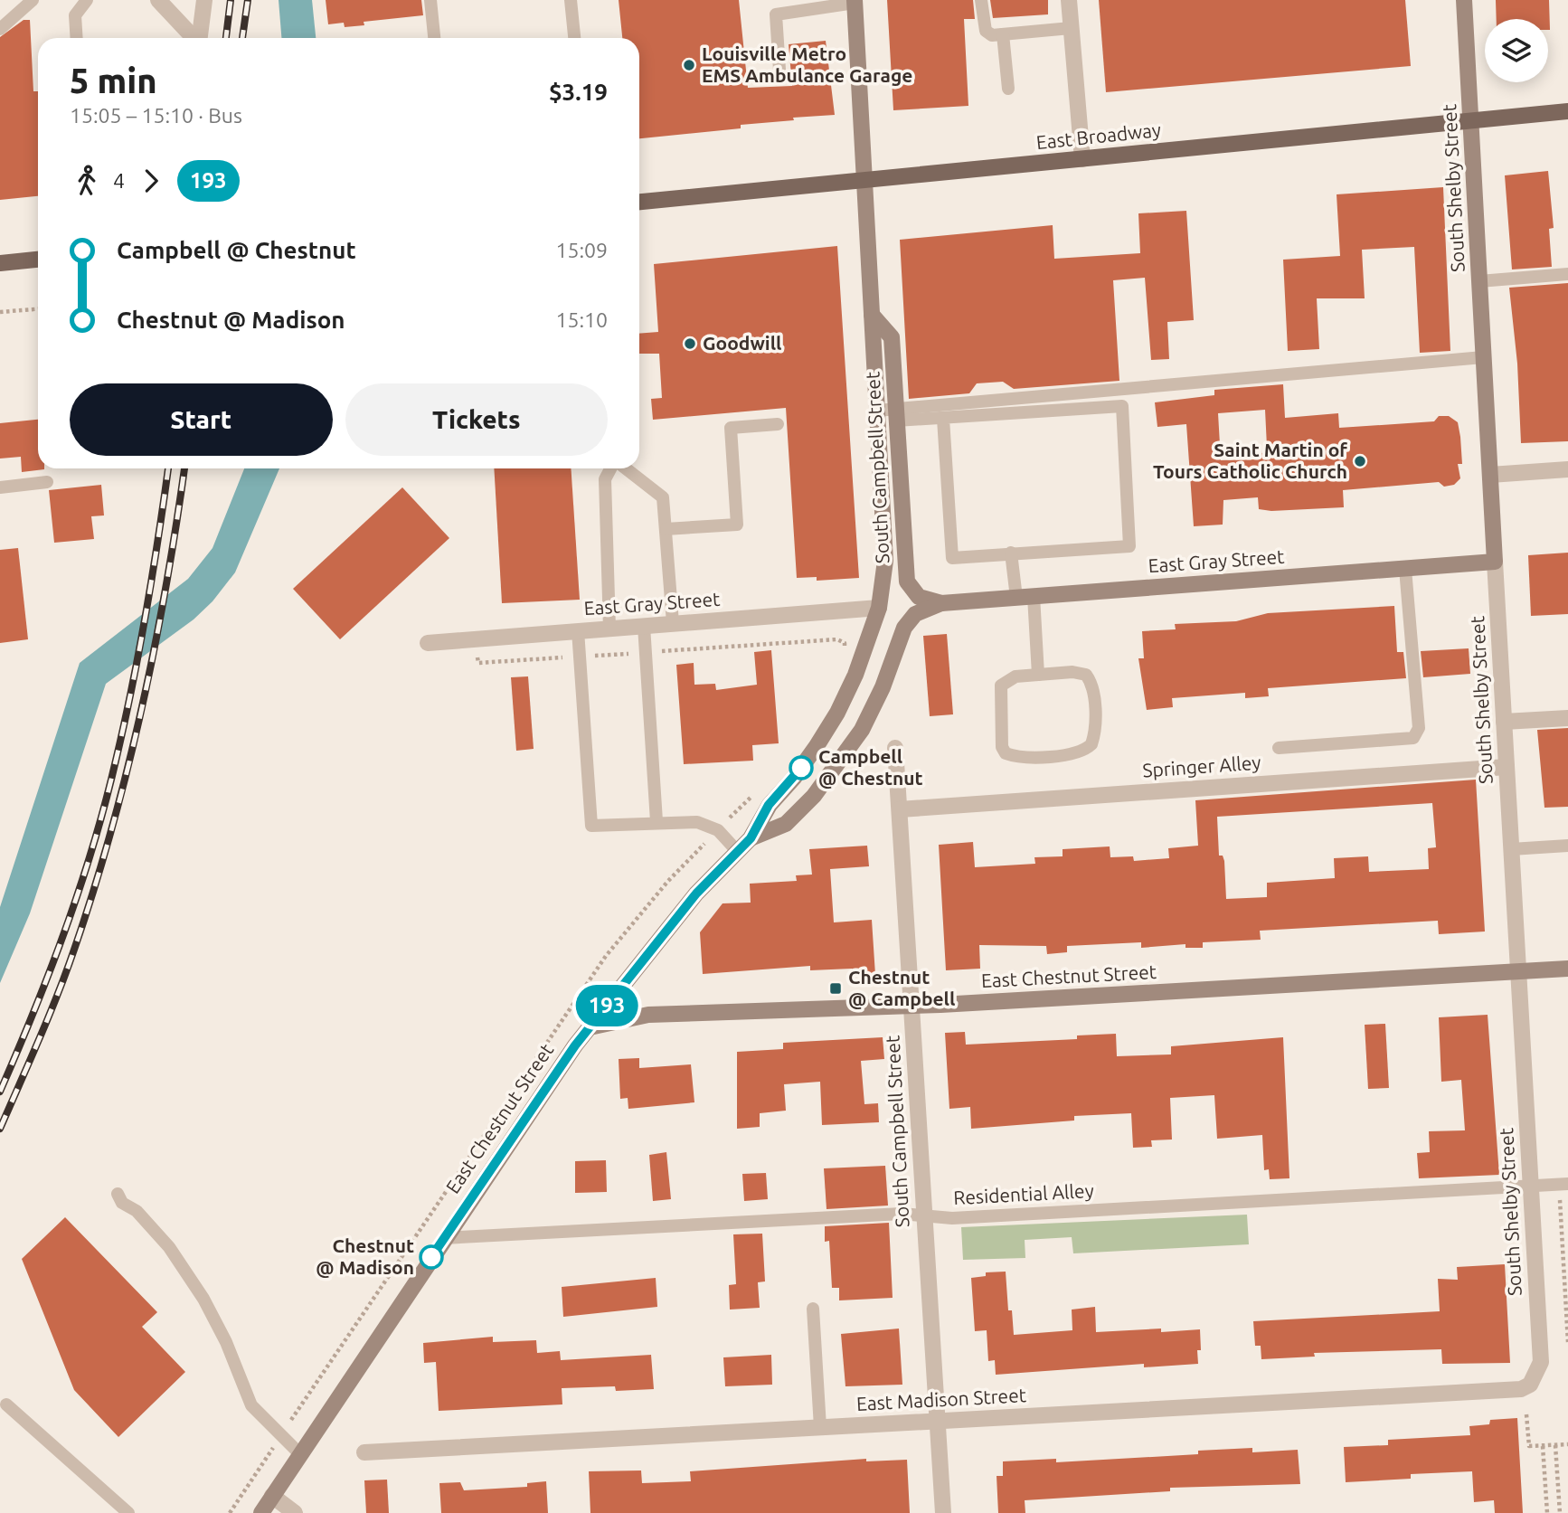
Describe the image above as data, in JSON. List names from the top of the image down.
{
  "streets": {
    "main road": [
      "East Broadway",
      "South Shelby Street",
      "South Campbell Street",
      "East Gray Street",
      "East Chestnut Street"
    ],
    "street": ["Springer Alley", "East Madison Street"],
    "lane": ["Residential Alley"]
  },
  "crossings": [
    ["East Broadway", "South Shelby Street"],
    ["East Broadway", "South Campbell Street"],
    ["South Shelby Street", "East Gray Street"],
    ["South Shelby Street", "Springer Alley"],
    ["South Shelby Street", "East Chestnut Street"],
    ["South Shelby Street", "Residential Alley"],
    ["South Shelby Street", "East Madison Street"],
    ["South Campbell Street", "East Gray Street"],
    ["South Campbell Street", "Springer Alley"],
    ["South Campbell Street", "East Chestnut Street"],
    ["South Campbell Street", "Residential Alley"],
    ["South Campbell Street", "East Madison Street"],
    ["East Chestnut Street", "Residential Alley"]
  ],
  "places": {
    "other": [
      "Louisville Metro EMS Ambulance Garage",
      "Goodwill",
      "Saint Martin of Tours Catholic Church",
      "Campbell @ Chestnut",
      "Chestnut @ Madison"
    ],
    "transit": ["Chestnut @ Campbell"]
  },
  "lines": ["bus line 193"],
  "page": {
    "on_map": "193",
    "heading": ["5 min", "15:05 – 15:10 · Bus", "$3.19"],
    "legs": ["4", "193"],
    "list": [
      {
        "name": "Campbell @ Chestnut",
        "value": "15:09"
      },
      {
        "name": "Chestnut @ Madison",
        "value": "15:10"
      }
    ],
    "buttons": ["Start", "Tickets"]
  }
}
